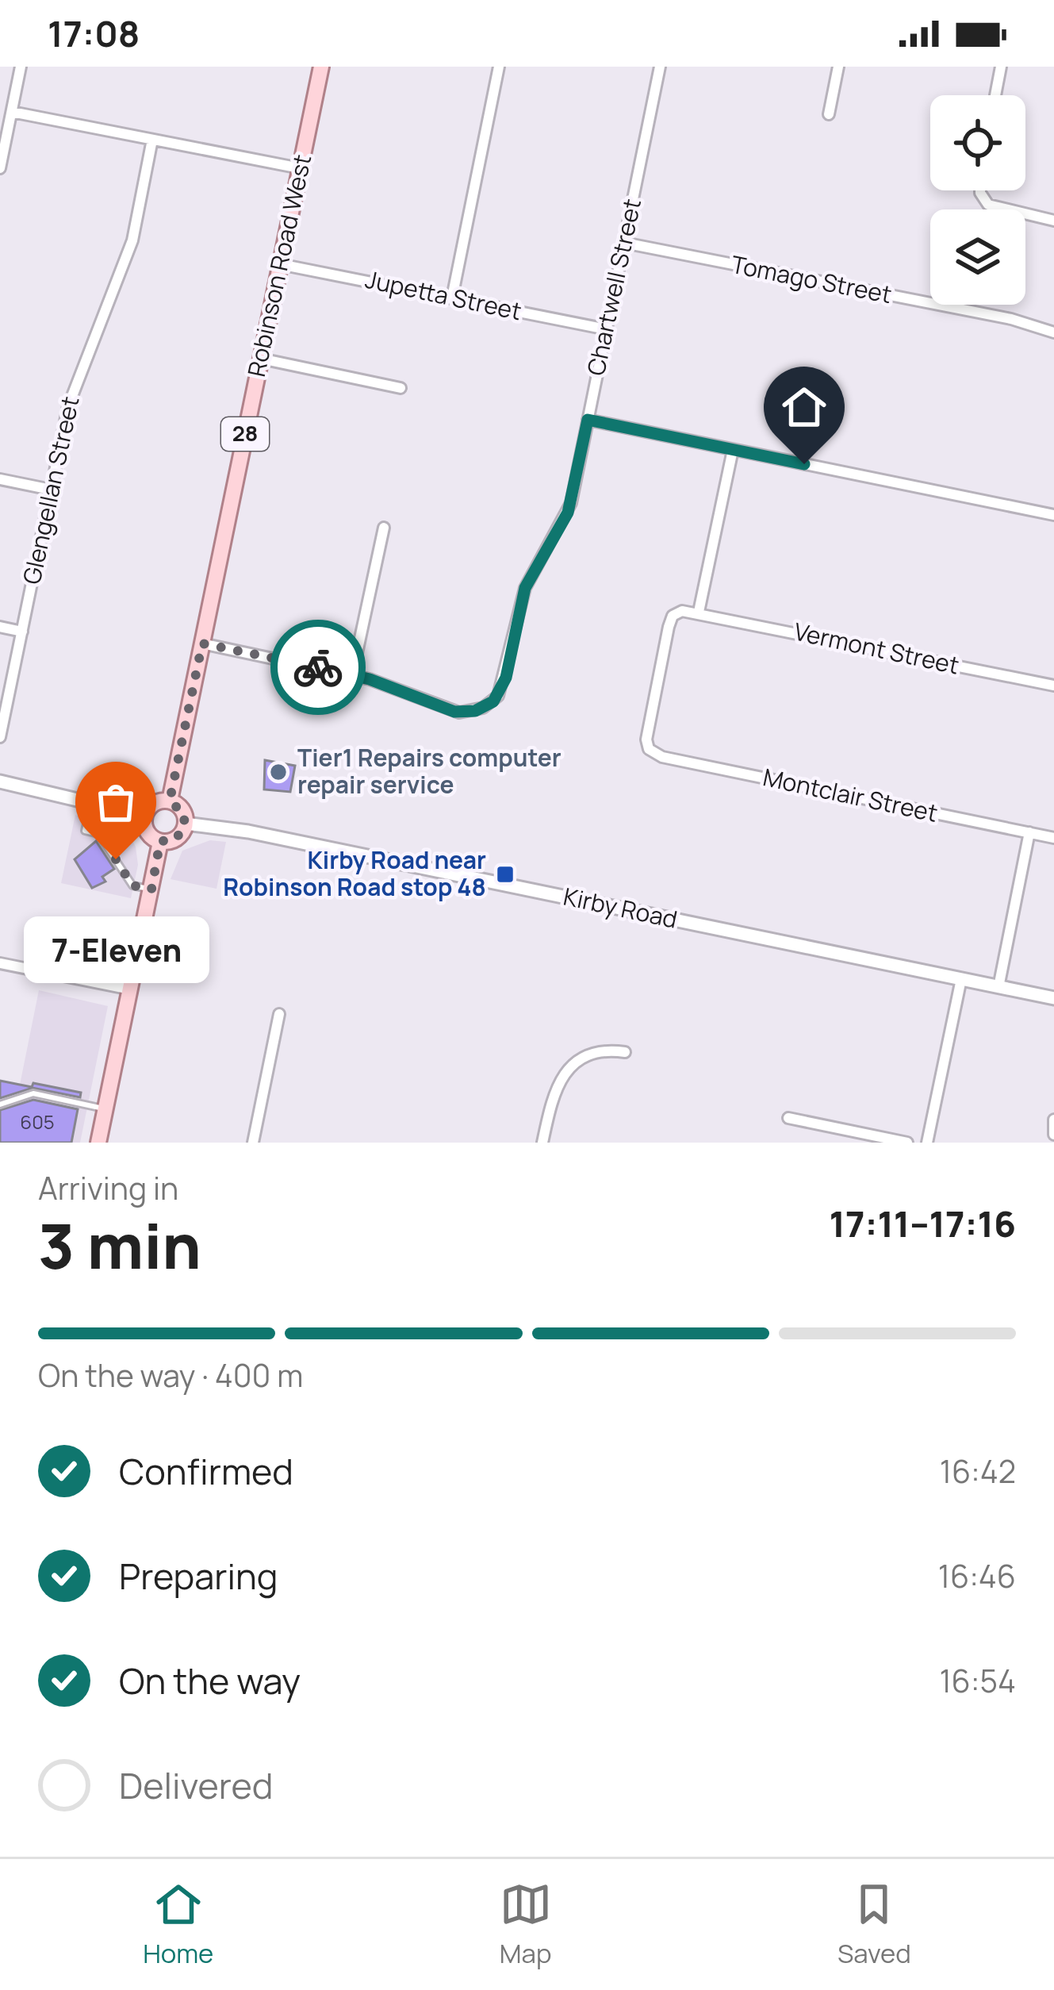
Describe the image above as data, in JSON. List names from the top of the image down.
{
  "streets": {
    "main road": ["Robinson Road West", "28"],
    "street": [
      "Tomago Street",
      "Chartwell Street",
      "Jupetta Street",
      "Glengellan Street",
      "Vermont Street",
      "Montclair Street",
      "Kirby Road"
    ]
  },
  "crossings": [
    ["Robinson Road West", "Chartwell Street"],
    ["Robinson Road West", "Jupetta Street"],
    ["Robinson Road West", "Kirby Road"],
    ["Tomago Street", "Chartwell Street"],
    ["Chartwell Street", "Jupetta Street"],
    ["Vermont Street", "Montclair Street"]
  ],
  "places": {
    "other": ["Tier1 Repairs computer repair service", "7-Eleven"],
    "transit": ["Kirby Road near Robinson Road stop 48"]
  },
  "house_numbers": ["605"],
  "page": {
    "status": "17:08",
    "bubble": "7-Eleven",
    "heading": ["3 min", "Arriving in", "17:11–17:16"],
    "bar": "On the way · 400 m",
    "list": [
      ["Confirmed", "16:42"],
      ["Preparing", "16:46"],
      ["On the way", "16:54"],
      "Delivered"
    ],
    "tabs": ["Home", "Map", "Saved"]
  }
}
